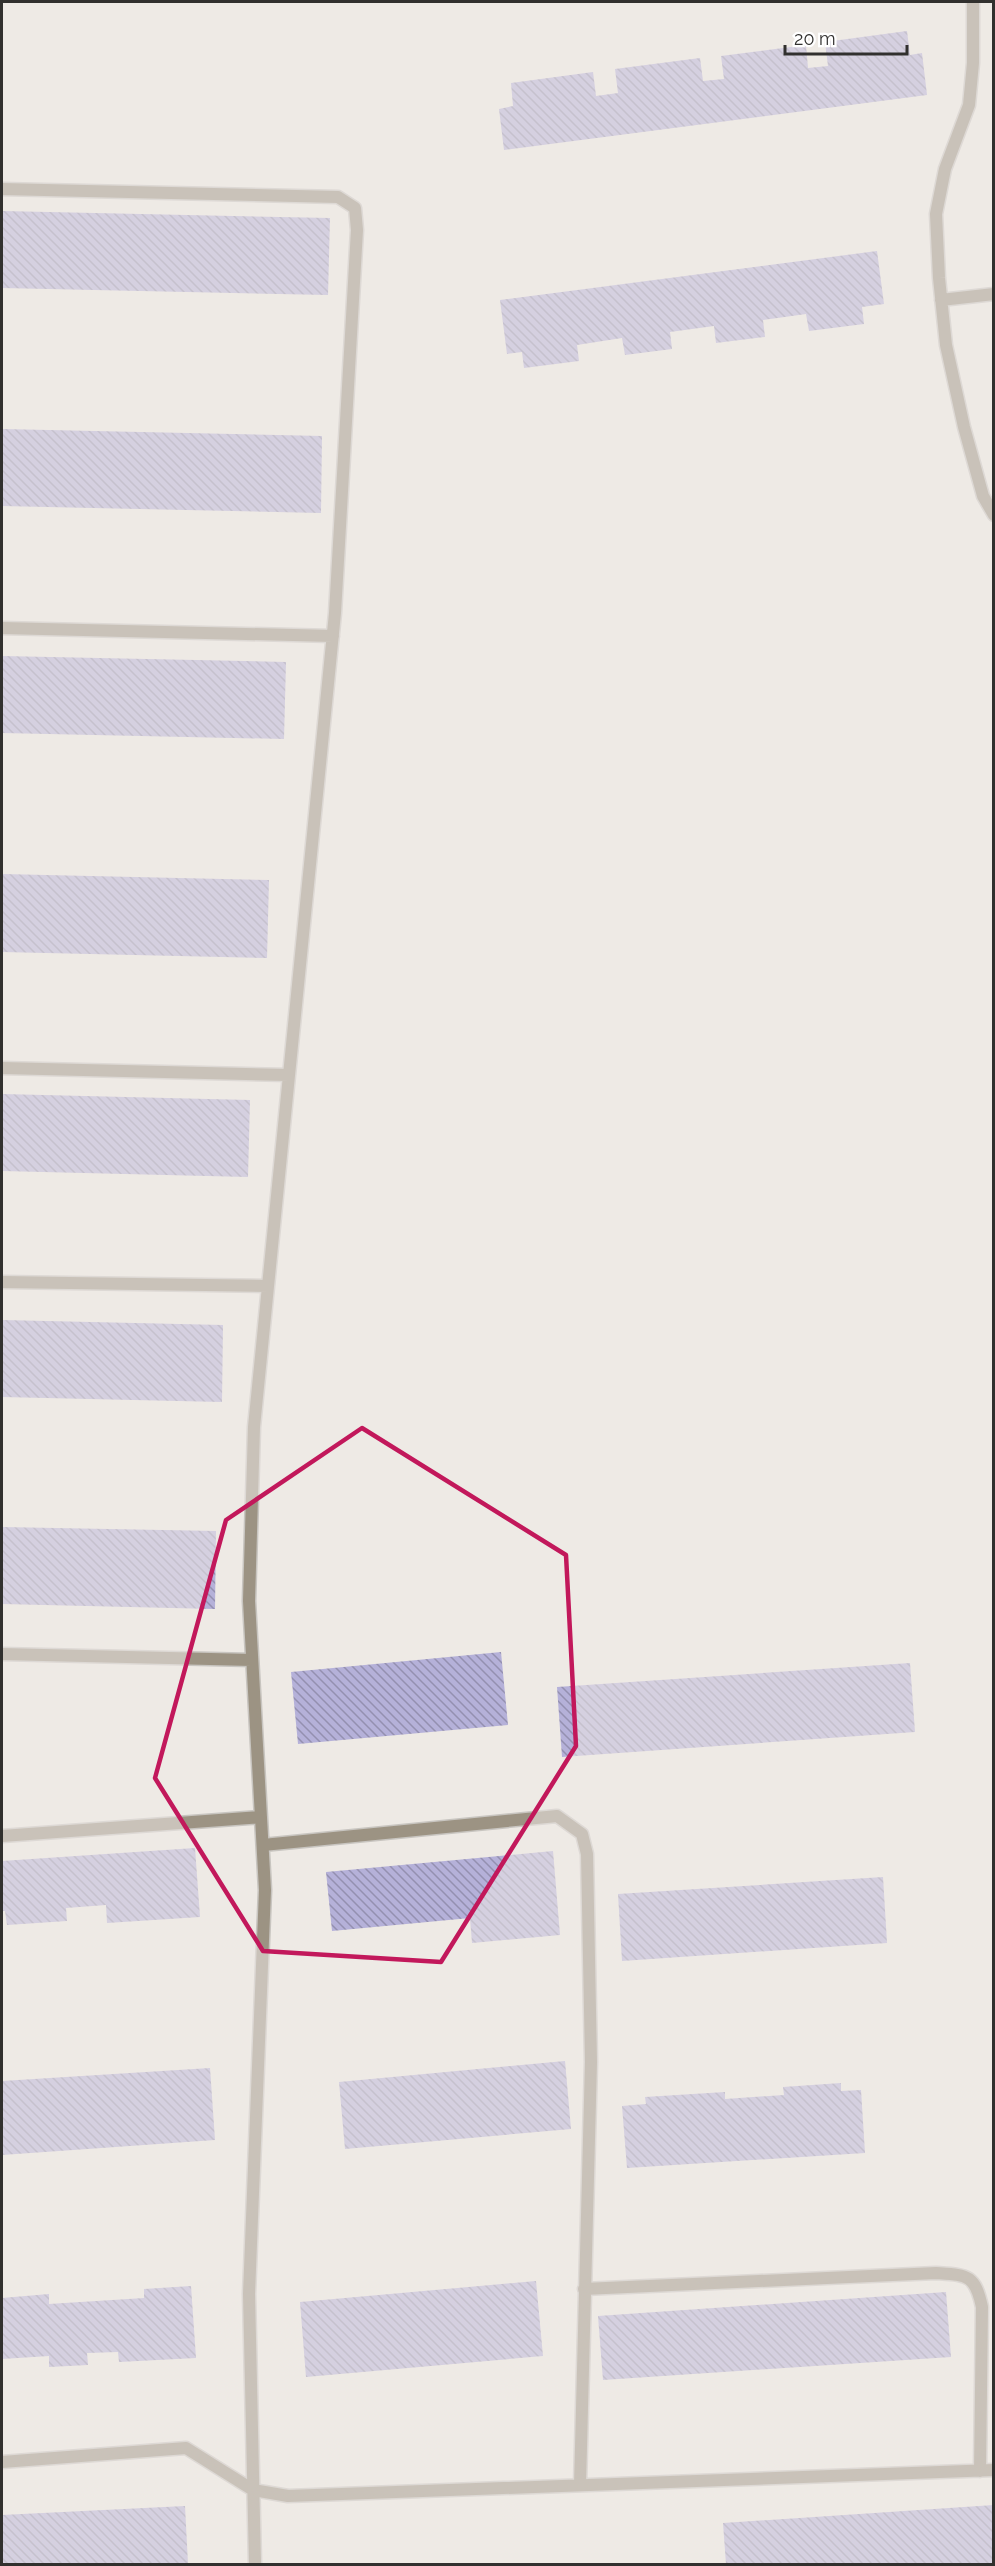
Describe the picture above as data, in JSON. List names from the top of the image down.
{
  "scale_bar": "20 m"
}
